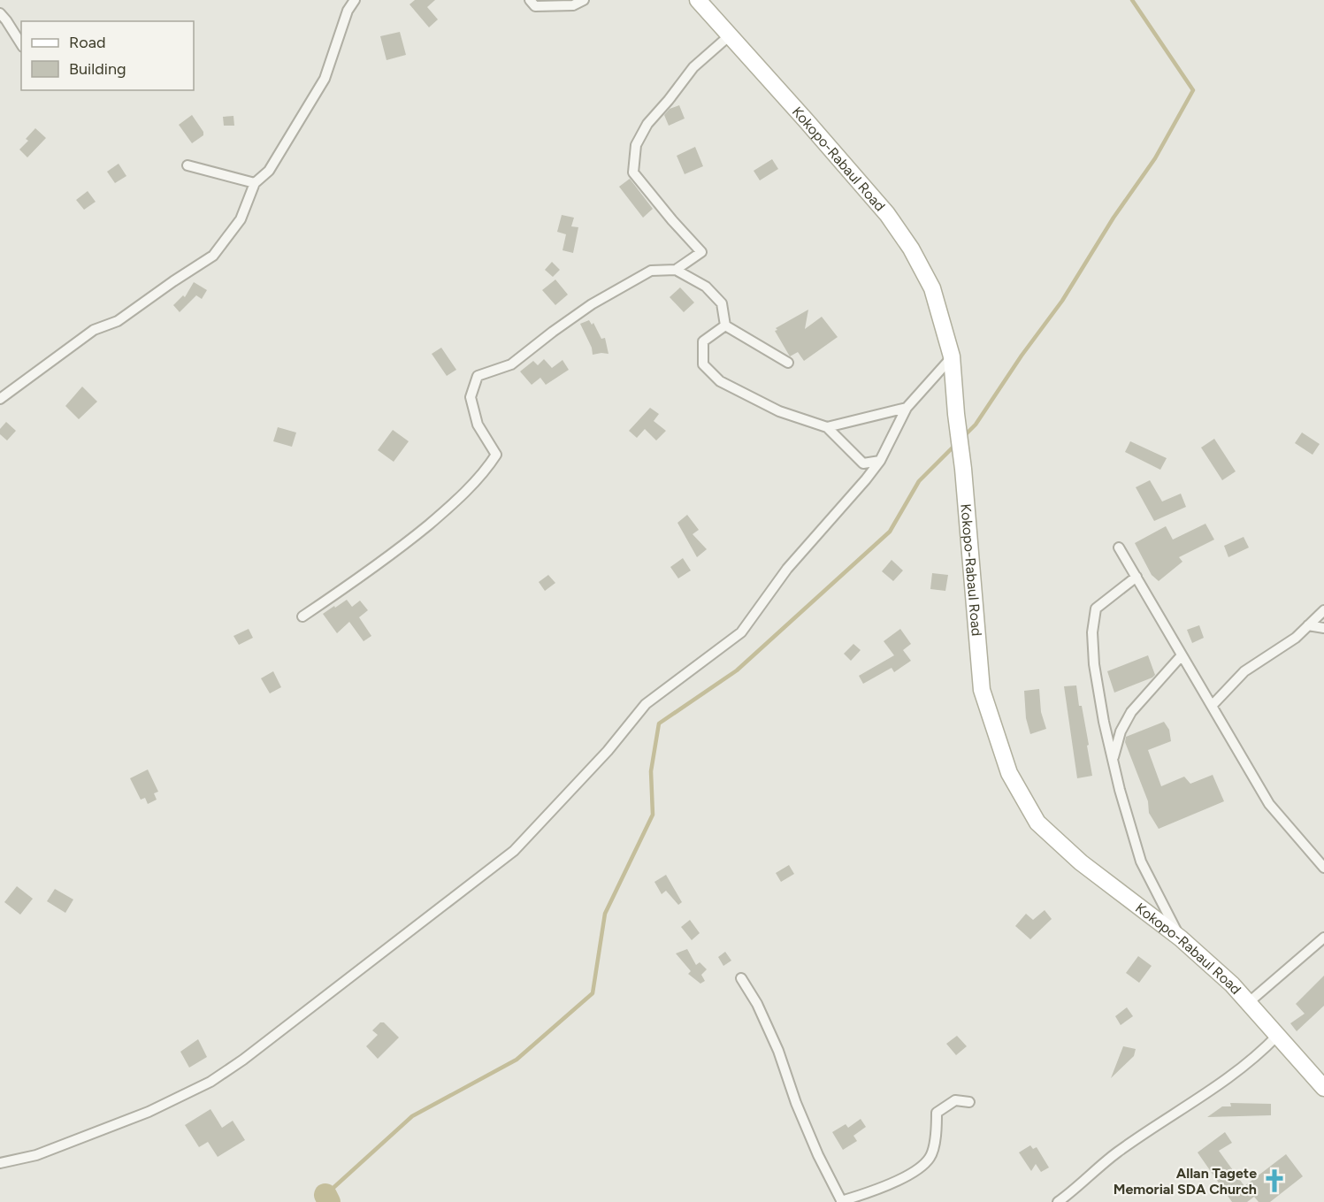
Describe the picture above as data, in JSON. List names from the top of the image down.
{
  "streets": {
    "main road": ["Kokopo-Rabaul Road"]
  },
  "places": {
    "church": ["Allan Tagete Memorial SDA Church"]
  },
  "legend": ["Road", "Building"]
}
